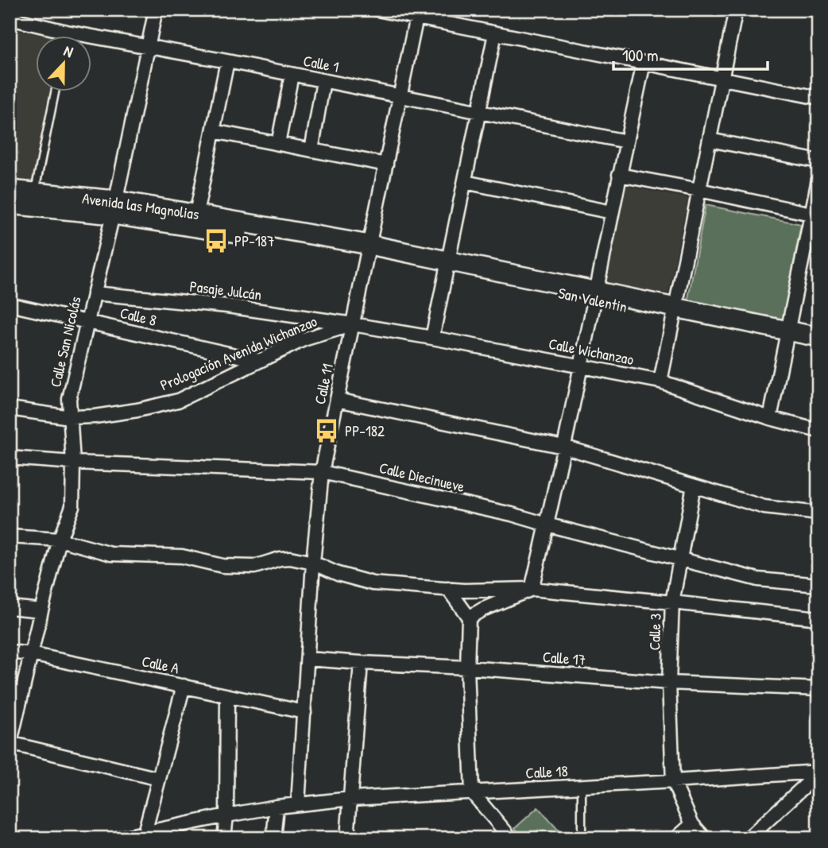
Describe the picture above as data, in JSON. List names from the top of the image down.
{
  "streets": {
    "main road": ["Avenida las Magnolias", "San Valentin"],
    "street": [
      "Calle 1",
      "Pasaje Julcán",
      "Calle 8",
      "Calle San Nicolás",
      "Calle Wichanzao",
      "Prologación Avenida Wichanzao",
      "Calle 11",
      "Calle Diecinueve",
      "Calle 3",
      "Calle 17",
      "Calle A",
      "Calle 18"
    ]
  },
  "crossings": [
    ["Calle 1", "Calle San Nicolás"],
    ["Calle 1", "Calle 11"],
    ["Avenida las Magnolias", "San Valentin"],
    ["Avenida las Magnolias", "Calle San Nicolás"],
    ["Avenida las Magnolias", "Calle 11"],
    ["Pasaje Julcán", "Calle San Nicolás"],
    ["Pasaje Julcán", "Calle Wichanzao"],
    ["Pasaje Julcán", "Prologación Avenida Wichanzao"],
    ["Pasaje Julcán", "Calle 11"],
    ["San Valentin", "Calle 11"],
    ["Calle 8", "Calle San Nicolás"],
    ["Calle 8", "Prologación Avenida Wichanzao"],
    ["Calle San Nicolás", "Prologación Avenida Wichanzao"],
    ["Calle San Nicolás", "Calle Diecinueve"],
    ["Calle San Nicolás", "Calle A"],
    ["Calle Wichanzao", "Prologación Avenida Wichanzao"],
    ["Calle Wichanzao", "Calle 11"],
    ["Prologación Avenida Wichanzao", "Calle 11"],
    ["Calle 11", "Calle Diecinueve"],
    ["Calle 11", "Calle 17"],
    ["Calle 11", "Calle A"],
    ["Calle 11", "Calle 18"],
    ["Calle Diecinueve", "Calle 3"],
    ["Calle 3", "Calle 17"],
    ["Calle 3", "Calle 18"]
  ],
  "places": {
    "bus stop": ["PP-187", "PP-182"]
  },
  "scale_bar": "100 m",
  "north": "top"
}
